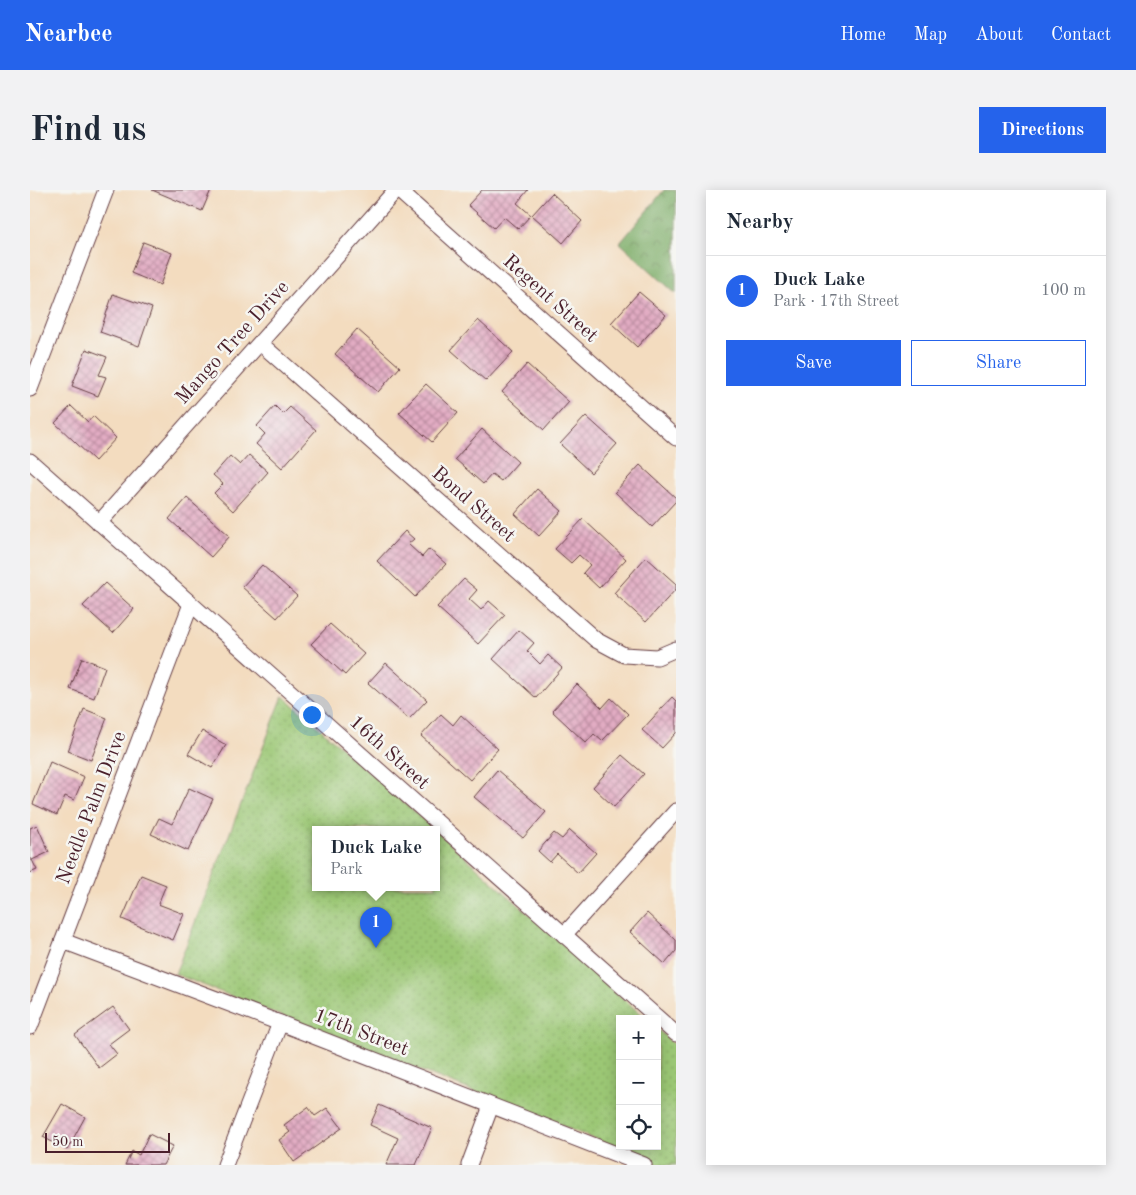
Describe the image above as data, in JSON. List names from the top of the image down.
{
  "streets": {
    "street": [
      "Regent Street",
      "Mango Tree Drive",
      "Bond Street",
      "16th Street",
      "Needle Palm Drive",
      "17th Street"
    ]
  },
  "crossings": [
    ["Regent Street", "Mango Tree Drive"],
    ["Mango Tree Drive", "Bond Street"],
    ["Mango Tree Drive", "16th Street"],
    ["16th Street", "Needle Palm Drive"],
    ["Needle Palm Drive", "17th Street"]
  ],
  "scale_bar": "50 m",
  "page": {
    "header": "Nearbee",
    "nav": [
      "Home",
      "Map",
      "About",
      "Contact"
    ],
    "buttons": [
      "Directions",
      ["Save", "Share"]
    ],
    "title": "Find us",
    "heading": "Nearby",
    "list": [
      {
        "mark": "1",
        "name": "Duck Lake",
        "note": "Park · 17th Street",
        "value": "100 m"
      }
    ],
    "popup": ["Duck Lake", "Park"],
    "pins": "1",
    "map_buttons": ["+", "−"],
    "scale": "50 m"
  }
}
